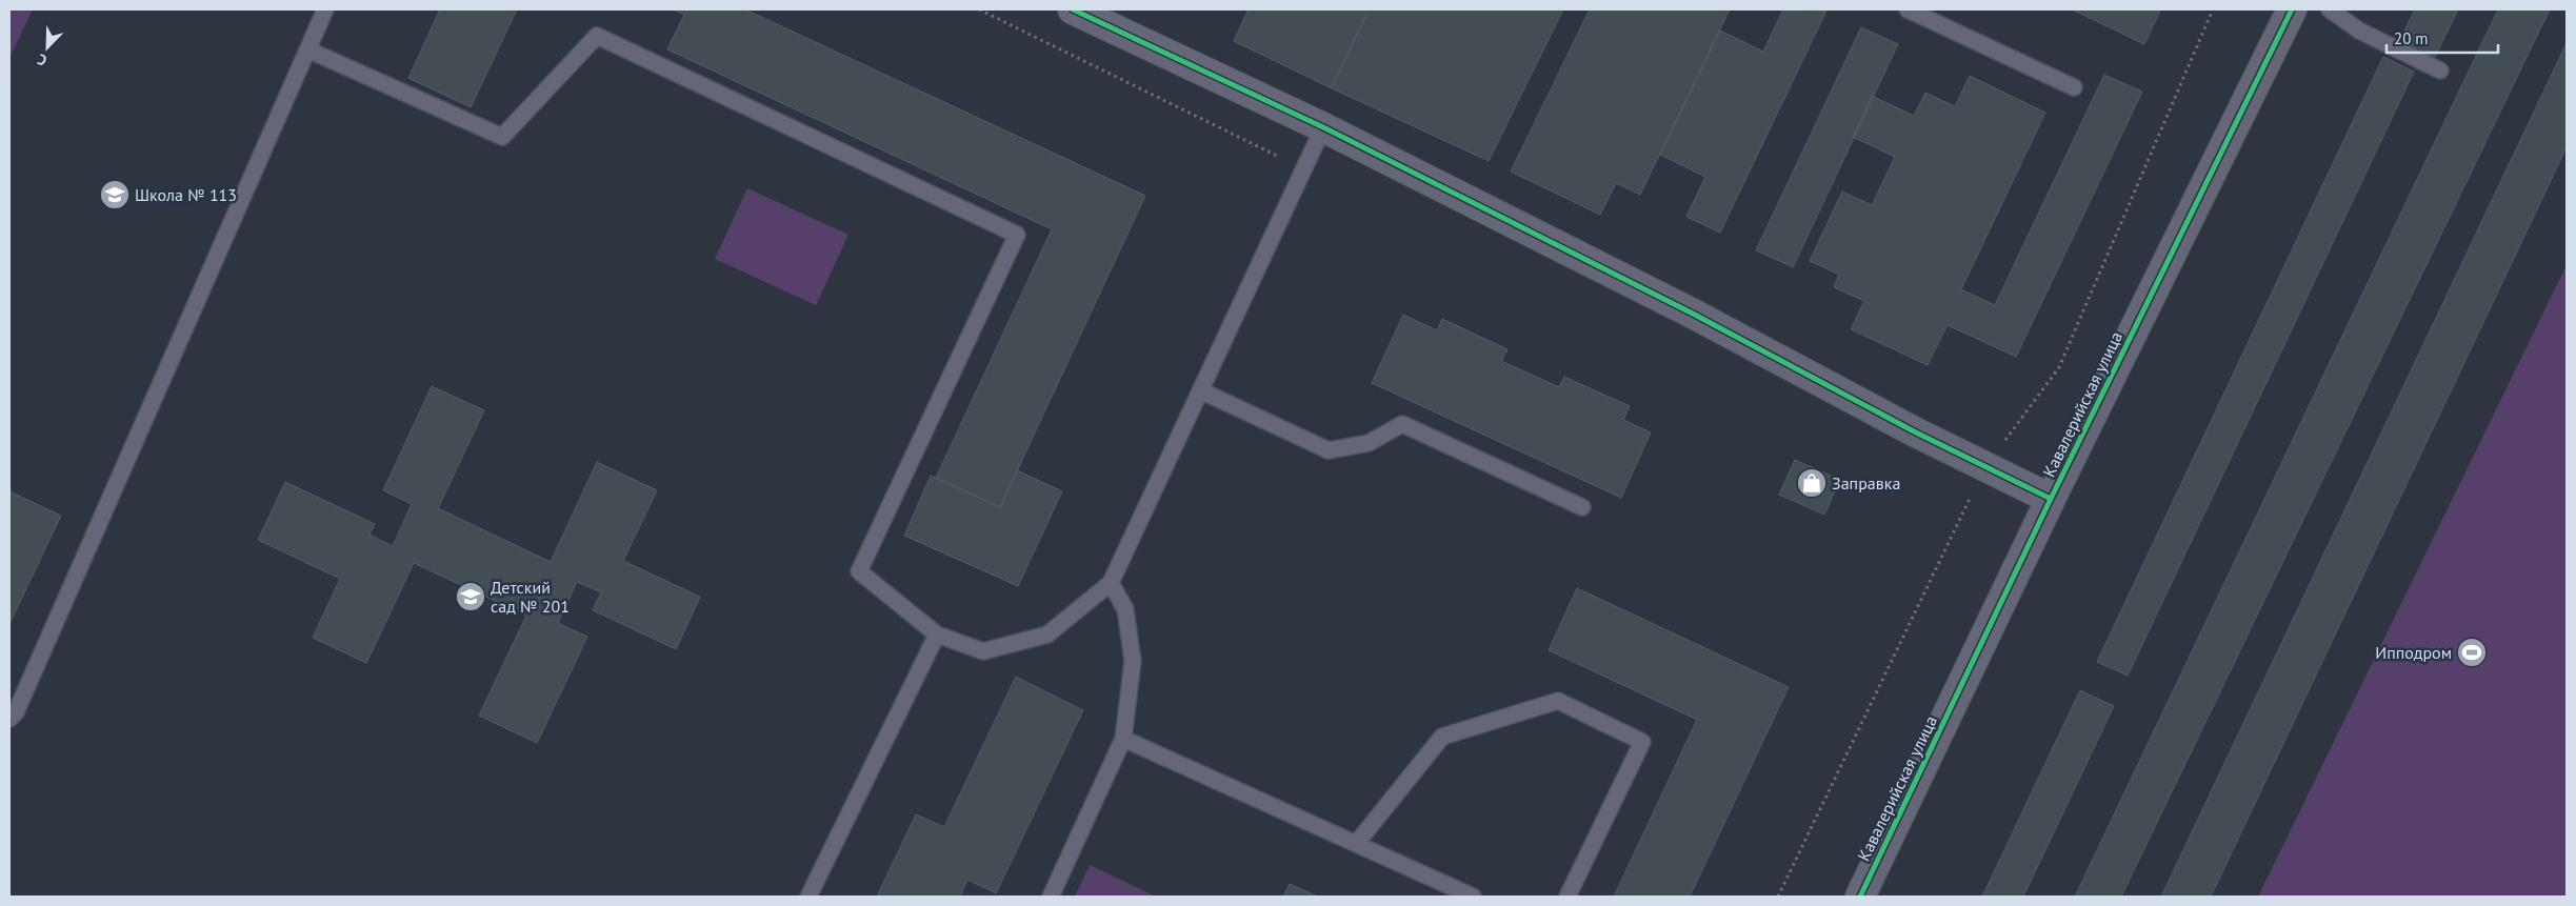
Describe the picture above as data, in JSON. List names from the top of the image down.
{
  "streets": {
    "street": ["Кавалерийская улица"]
  },
  "places": {
    "school or university": ["Школа № 113", "Детский сад № 201"],
    "shop": ["Заправка"],
    "sports": ["Ипподром"]
  },
  "scale_bar": "20 m",
  "north": "bottom left"
}
